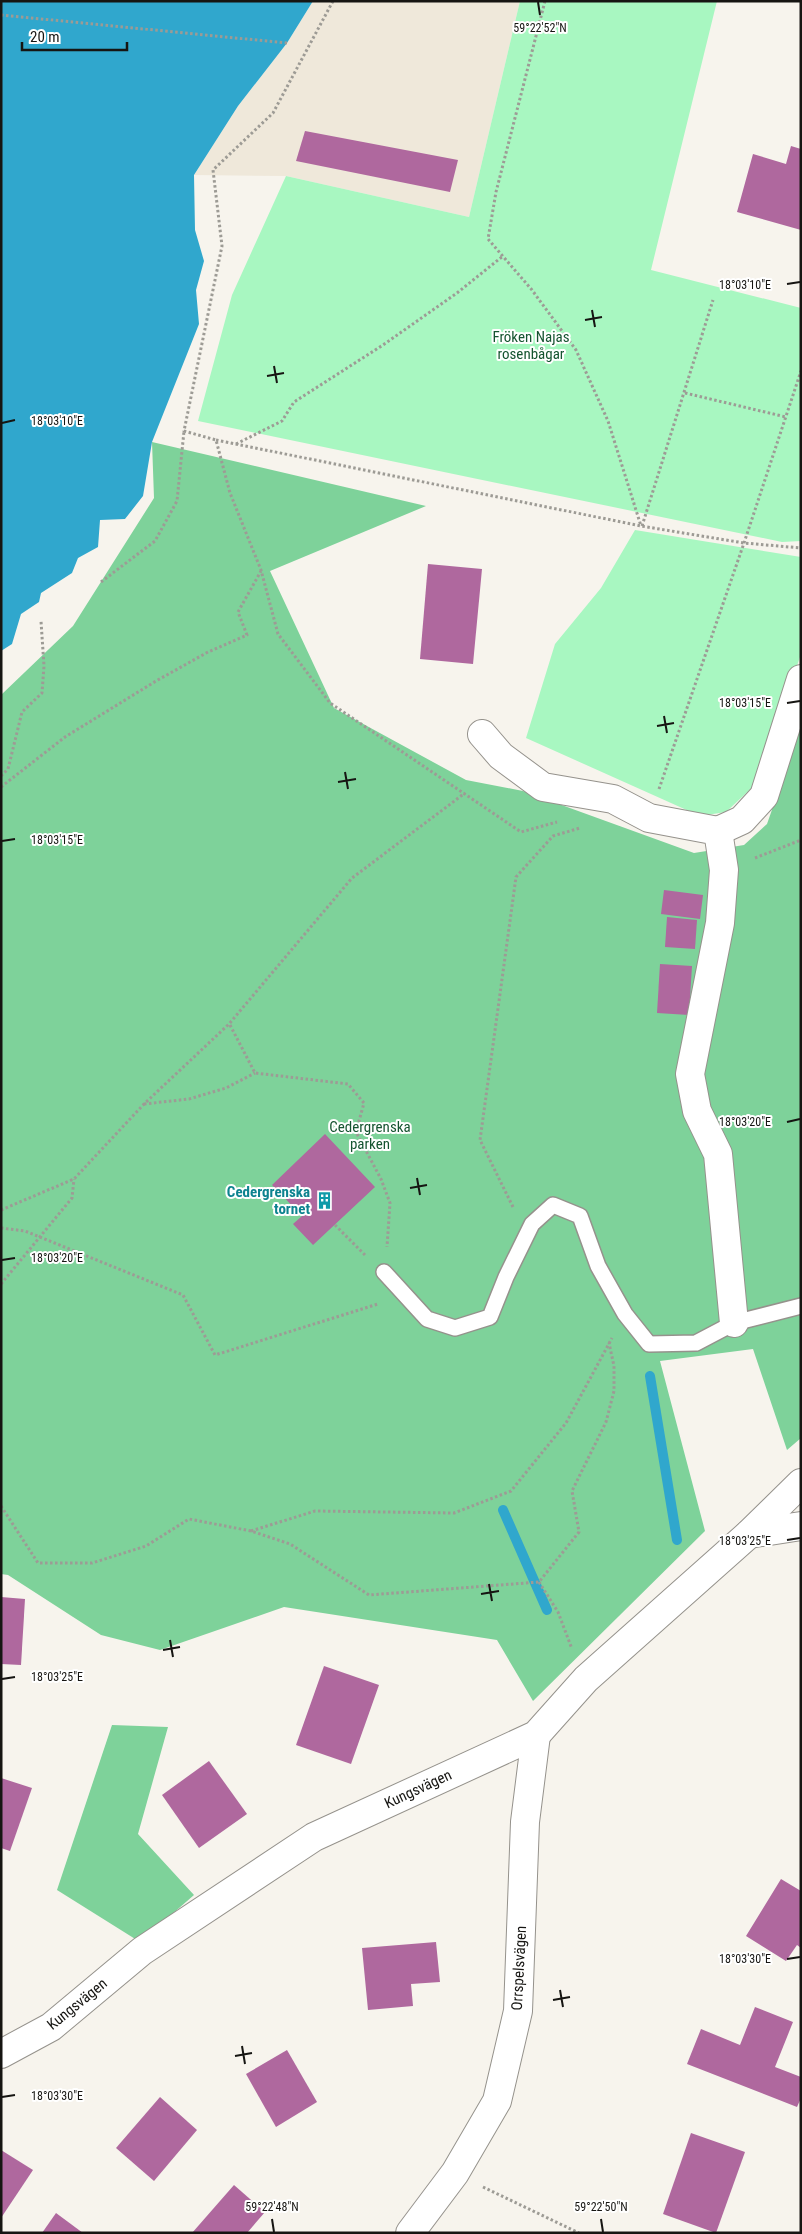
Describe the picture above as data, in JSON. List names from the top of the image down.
{
  "streets": {
    "street": ["Kungsvägen", "Orrspelsvägen"]
  },
  "crossings": [
    ["Kungsvägen", "Orrspelsvägen"]
  ],
  "parks": ["Fröken Najas rosenbågar", "Cedergrenska parken"],
  "places": {
    "building": ["Cedergrenska tornet"]
  },
  "scale_bar": "20 m",
  "coordinates": [
    "59°22'52\"N",
    "18°03'10\"E",
    "18°03'15\"E",
    "18°03'20\"E",
    "18°03'25\"E",
    "18°03'30\"E",
    "59°22'48\"N",
    "59°22'50\"N"
  ]
}
